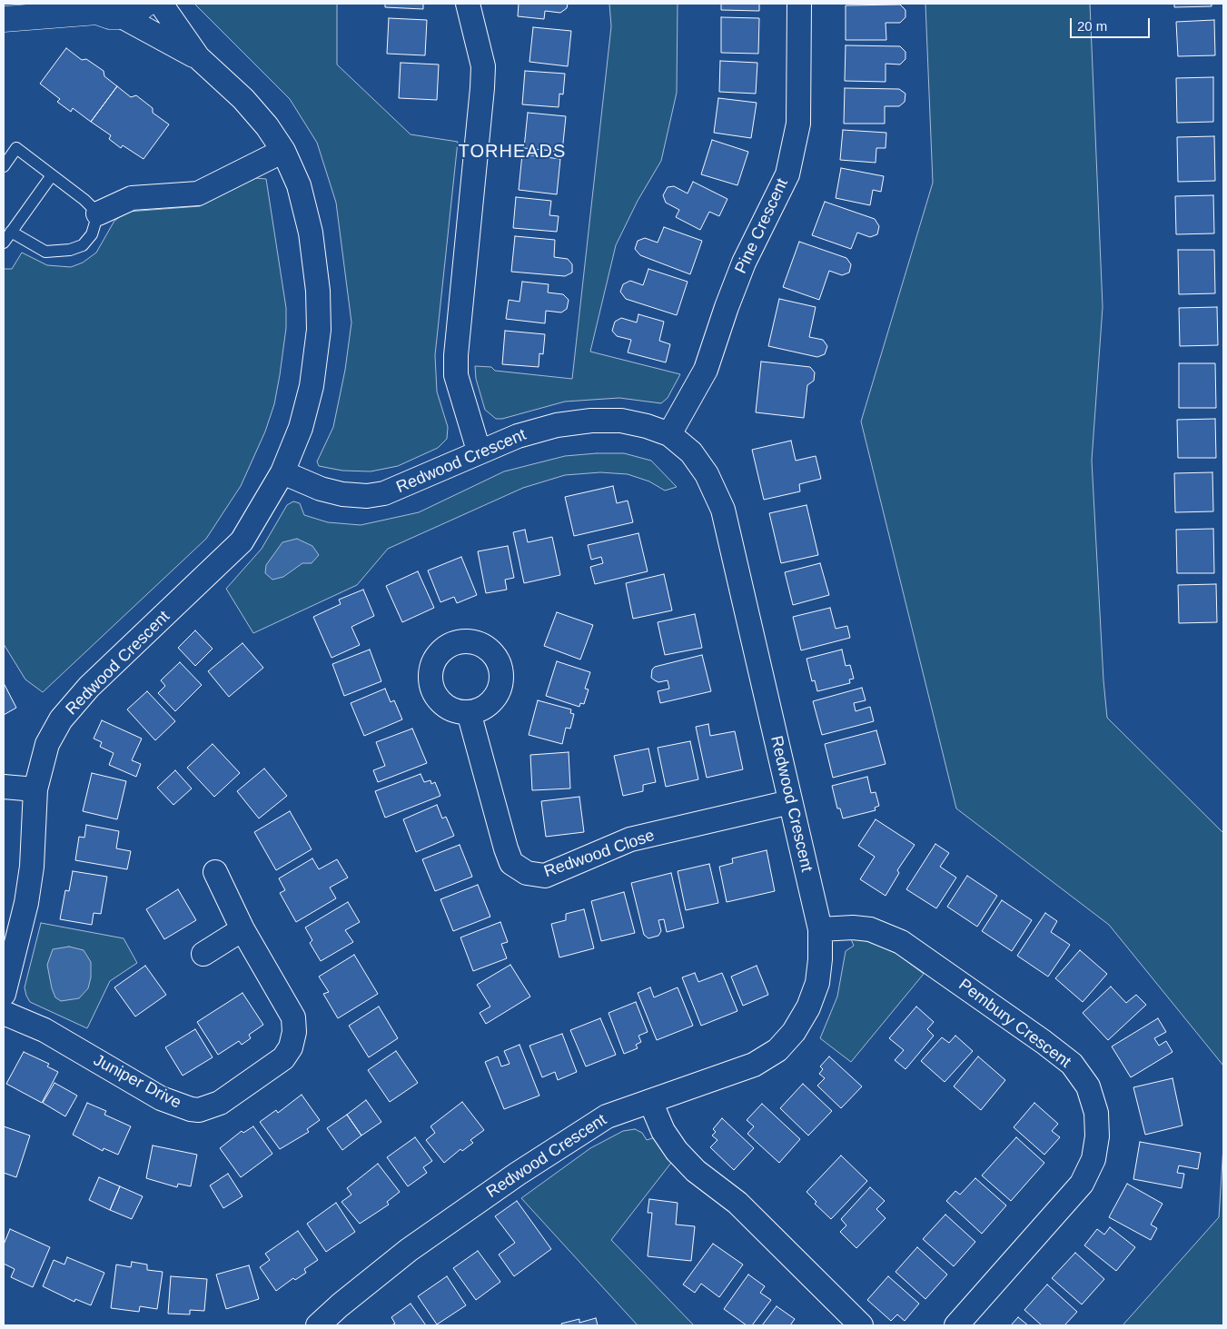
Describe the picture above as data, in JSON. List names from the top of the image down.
{
  "streets": {
    "street": [
      "Pine Crescent",
      "Redwood Crescent",
      "Redwood Close",
      "Pembury Crescent",
      "Juniper Drive"
    ]
  },
  "crossings": [
    ["Pine Crescent", "Redwood Crescent"],
    ["Redwood Crescent", "Redwood Close"],
    ["Redwood Crescent", "Pembury Crescent"]
  ],
  "districts": ["TORHEADS"],
  "scale_bar": "20 m"
}
